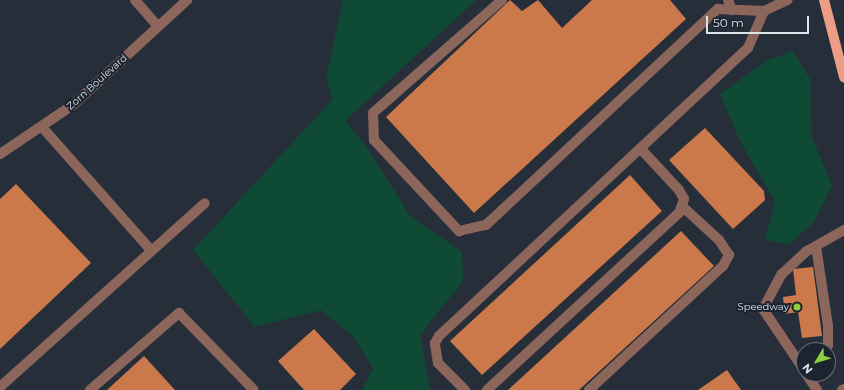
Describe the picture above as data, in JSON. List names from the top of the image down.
{
  "streets": {
    "street": ["Zorn Boulevard"]
  },
  "places": ["Speedway"],
  "scale_bar": "50 m",
  "north": "bottom left"
}
